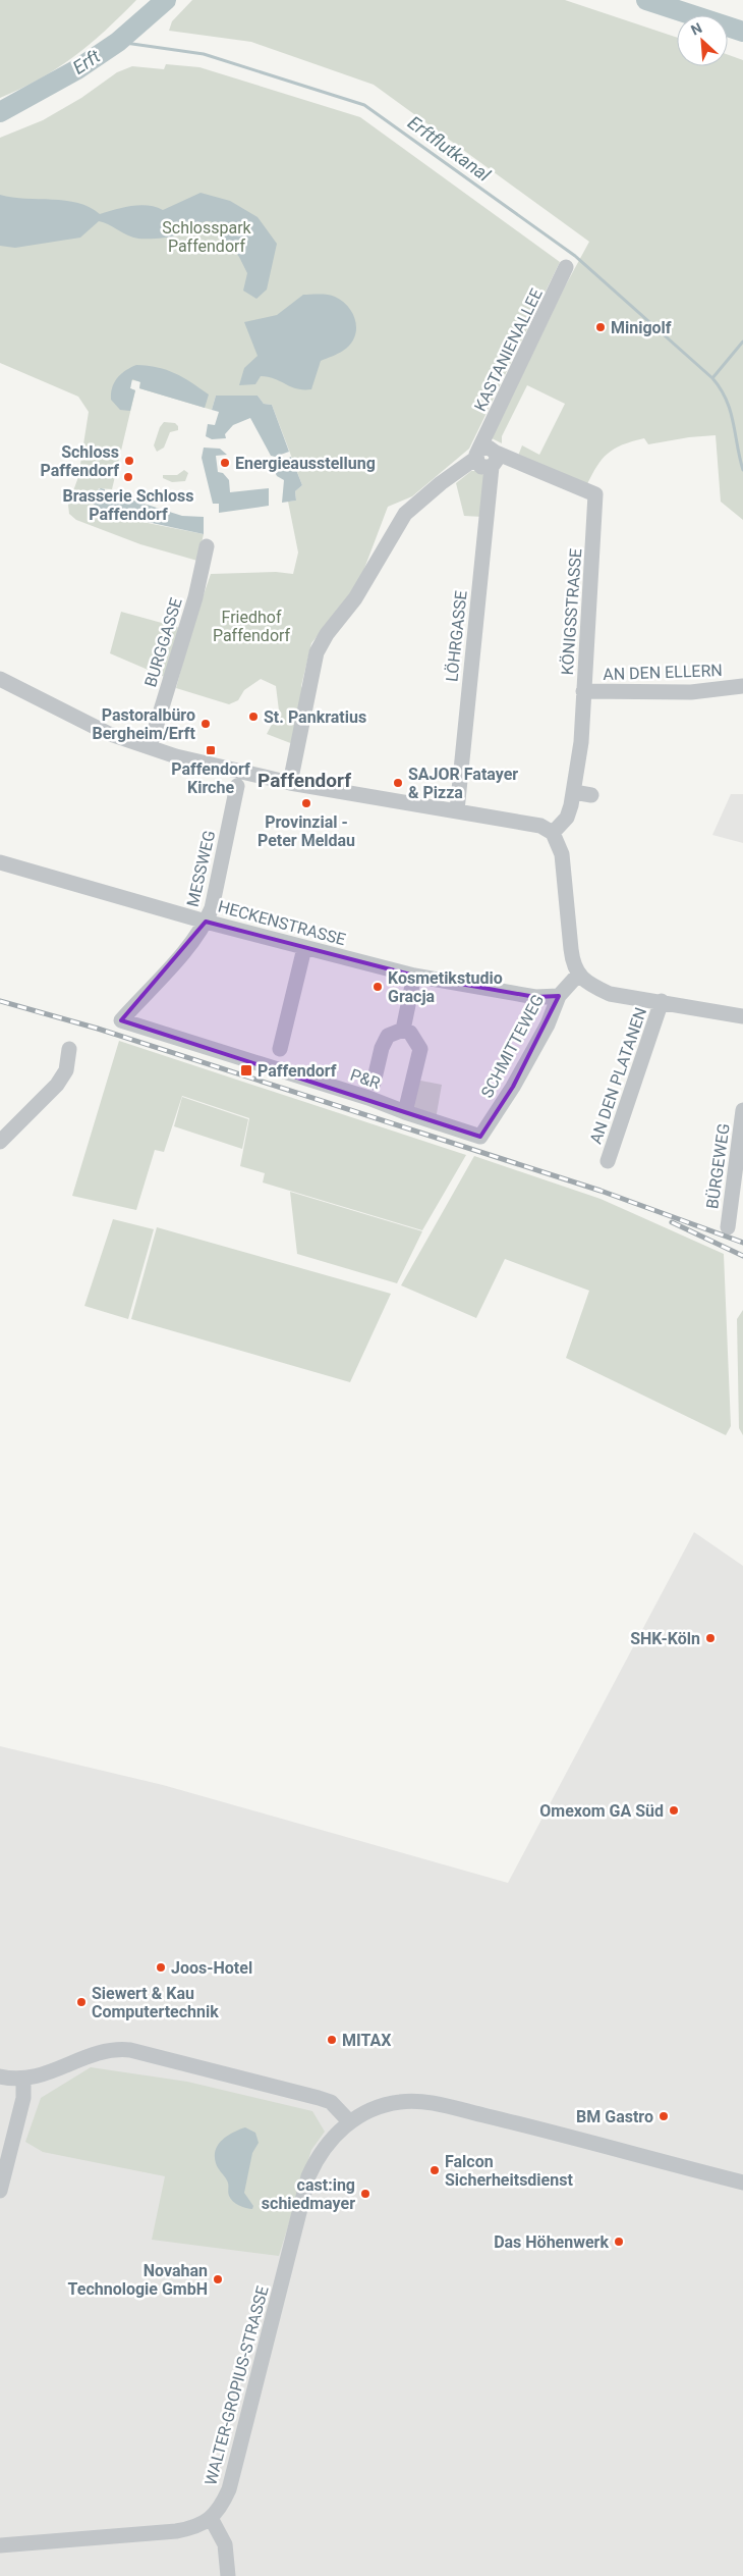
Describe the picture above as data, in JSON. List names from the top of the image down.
{
  "streets": {
    "street": [
      "KASTANIENALLEE",
      "KÖNIGSSTRASSE",
      "LÖHRGASSE",
      "BURGGASSE",
      "AN DEN ELLERN",
      "MESSWEG",
      "HECKENSTRASSE",
      "SCHMITTEWEG",
      "AN DEN PLATANEN",
      "P&R",
      "BÜRGEWEG",
      "WALTER-GROPIUS-STRASSE"
    ]
  },
  "crossings": [
    ["KASTANIENALLEE", "KÖNIGSSTRASSE"],
    ["KASTANIENALLEE", "LÖHRGASSE"],
    ["KÖNIGSSTRASSE", "LÖHRGASSE"],
    ["KÖNIGSSTRASSE", "AN DEN ELLERN"],
    ["MESSWEG", "HECKENSTRASSE"],
    ["MESSWEG", "P&R"],
    ["HECKENSTRASSE", "SCHMITTEWEG"],
    ["SCHMITTEWEG", "P&R"]
  ],
  "districts": ["Paffendorf"],
  "water": ["Erft", "Erftflutkanal"],
  "parks": ["Schlosspark Paffendorf", "Friedhof Paffendorf"],
  "places": {
    "other": [
      "Minigolf",
      "Schloss Paffendorf",
      "Energieausstellung",
      "Brasserie Schloss Paffendorf",
      "St. Pankratius",
      "Pastoralbüro Bergheim/Erft",
      "SAJOR Fatayer & Pizza",
      "Provinzial - Peter Meldau",
      "Kosmetikstudio Gracja",
      "SHK-Köln",
      "Omexom GA Süd",
      "Joos-Hotel",
      "Siewert & Kau Computertechnik",
      "MITAX",
      "BM Gastro",
      "Falcon Sicherheitsdienst",
      "cast:ing schiedmayer",
      "Das Höhenwerk",
      "Novahan Technologie GmbH"
    ],
    "transit": ["Paffendorf Kirche", "Paffendorf"]
  },
  "north": "top left"
}
